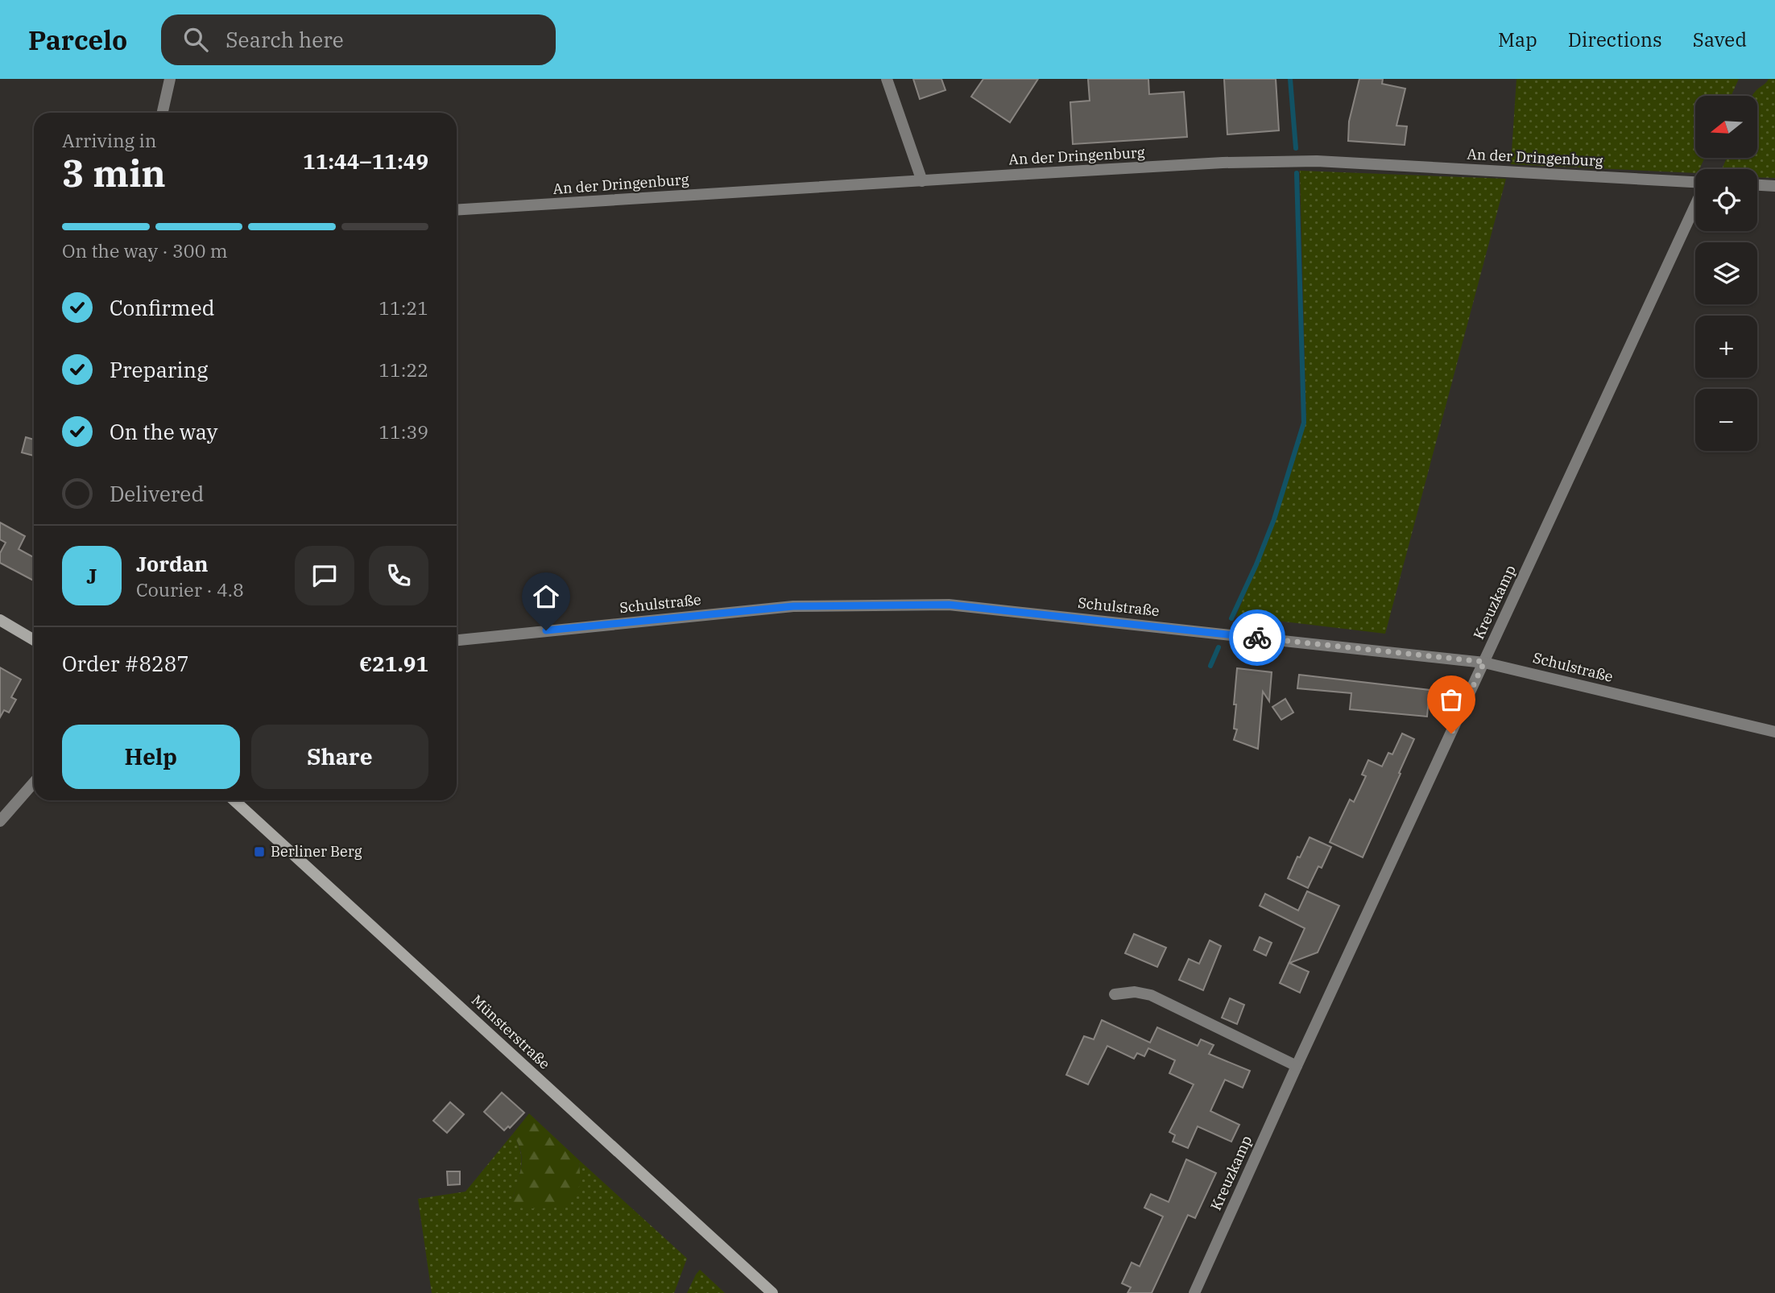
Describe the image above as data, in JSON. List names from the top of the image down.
{
  "streets": {
    "main road": ["Münsterstraße"],
    "street": ["An der Dringenburg", "Kreuzkamp", "Schulstraße"]
  },
  "crossings": [
    ["Kreuzkamp", "Schulstraße"]
  ],
  "places": {
    "transit": ["Berliner Berg"]
  },
  "north": "left",
  "page": {
    "header": "Parcelo",
    "search": "Search here",
    "nav": ["Map", "Directions", "Saved"],
    "map_buttons": ["+", "−"],
    "heading": ["3 min", "Arriving in", "11:44–11:49"],
    "panel": [
      "Jordan",
      "Courier · 4.8",
      "Order #8287",
      "€21.91"
    ],
    "bar": "On the way · 300 m",
    "list": [
      ["Confirmed", "11:21"],
      ["Preparing", "11:22"],
      ["On the way", "11:39"],
      "Delivered"
    ],
    "round": "J",
    "buttons": ["Help", "Share"]
  }
}
